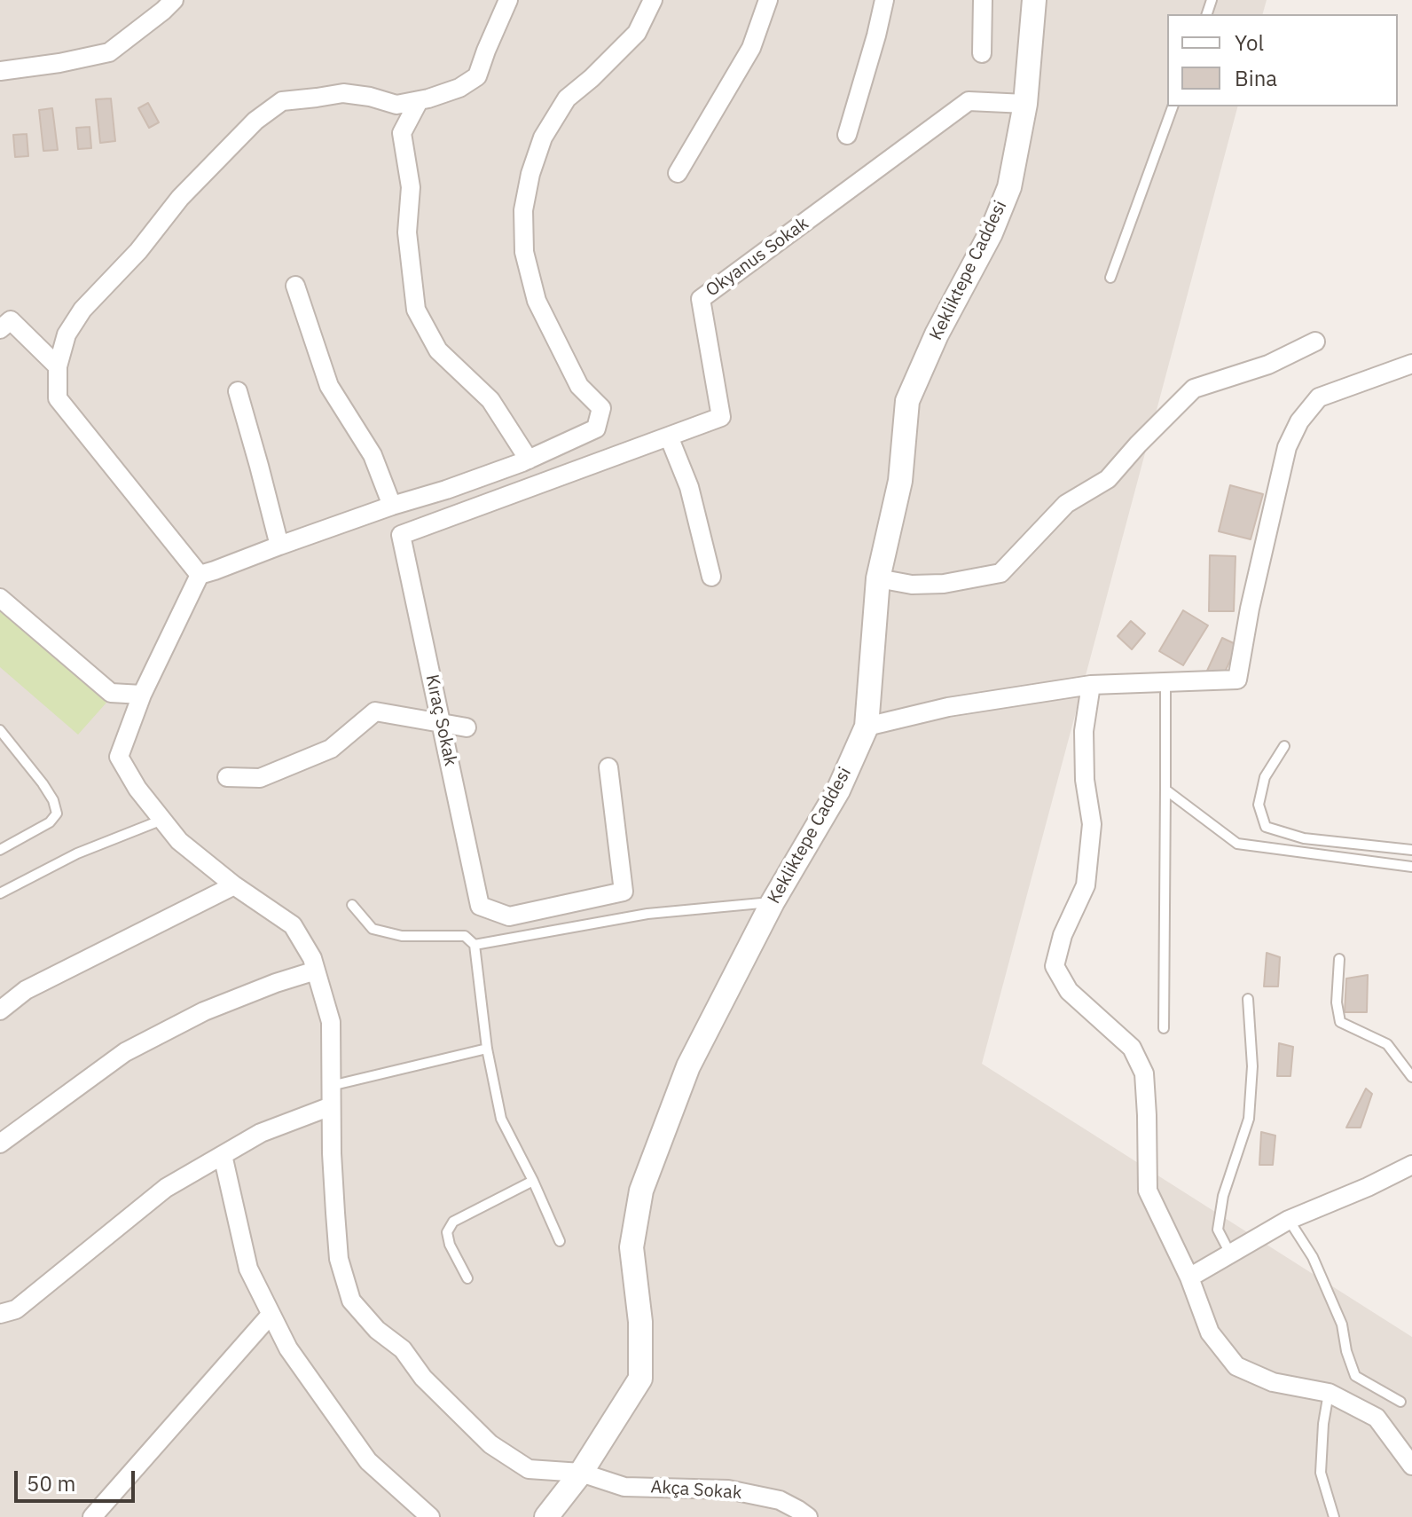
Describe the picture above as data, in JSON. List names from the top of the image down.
{
  "streets": {
    "street": [
      "Okyanus Sokak",
      "Kekliktepe Caddesi",
      "Kıraç Sokak",
      "Akça Sokak"
    ]
  },
  "crossings": [
    ["Okyanus Sokak", "Kekliktepe Caddesi"],
    ["Okyanus Sokak", "Kıraç Sokak"],
    ["Kekliktepe Caddesi", "Akça Sokak"]
  ],
  "legend": ["Yol", "Bina"],
  "scale_bar": "50 m"
}
